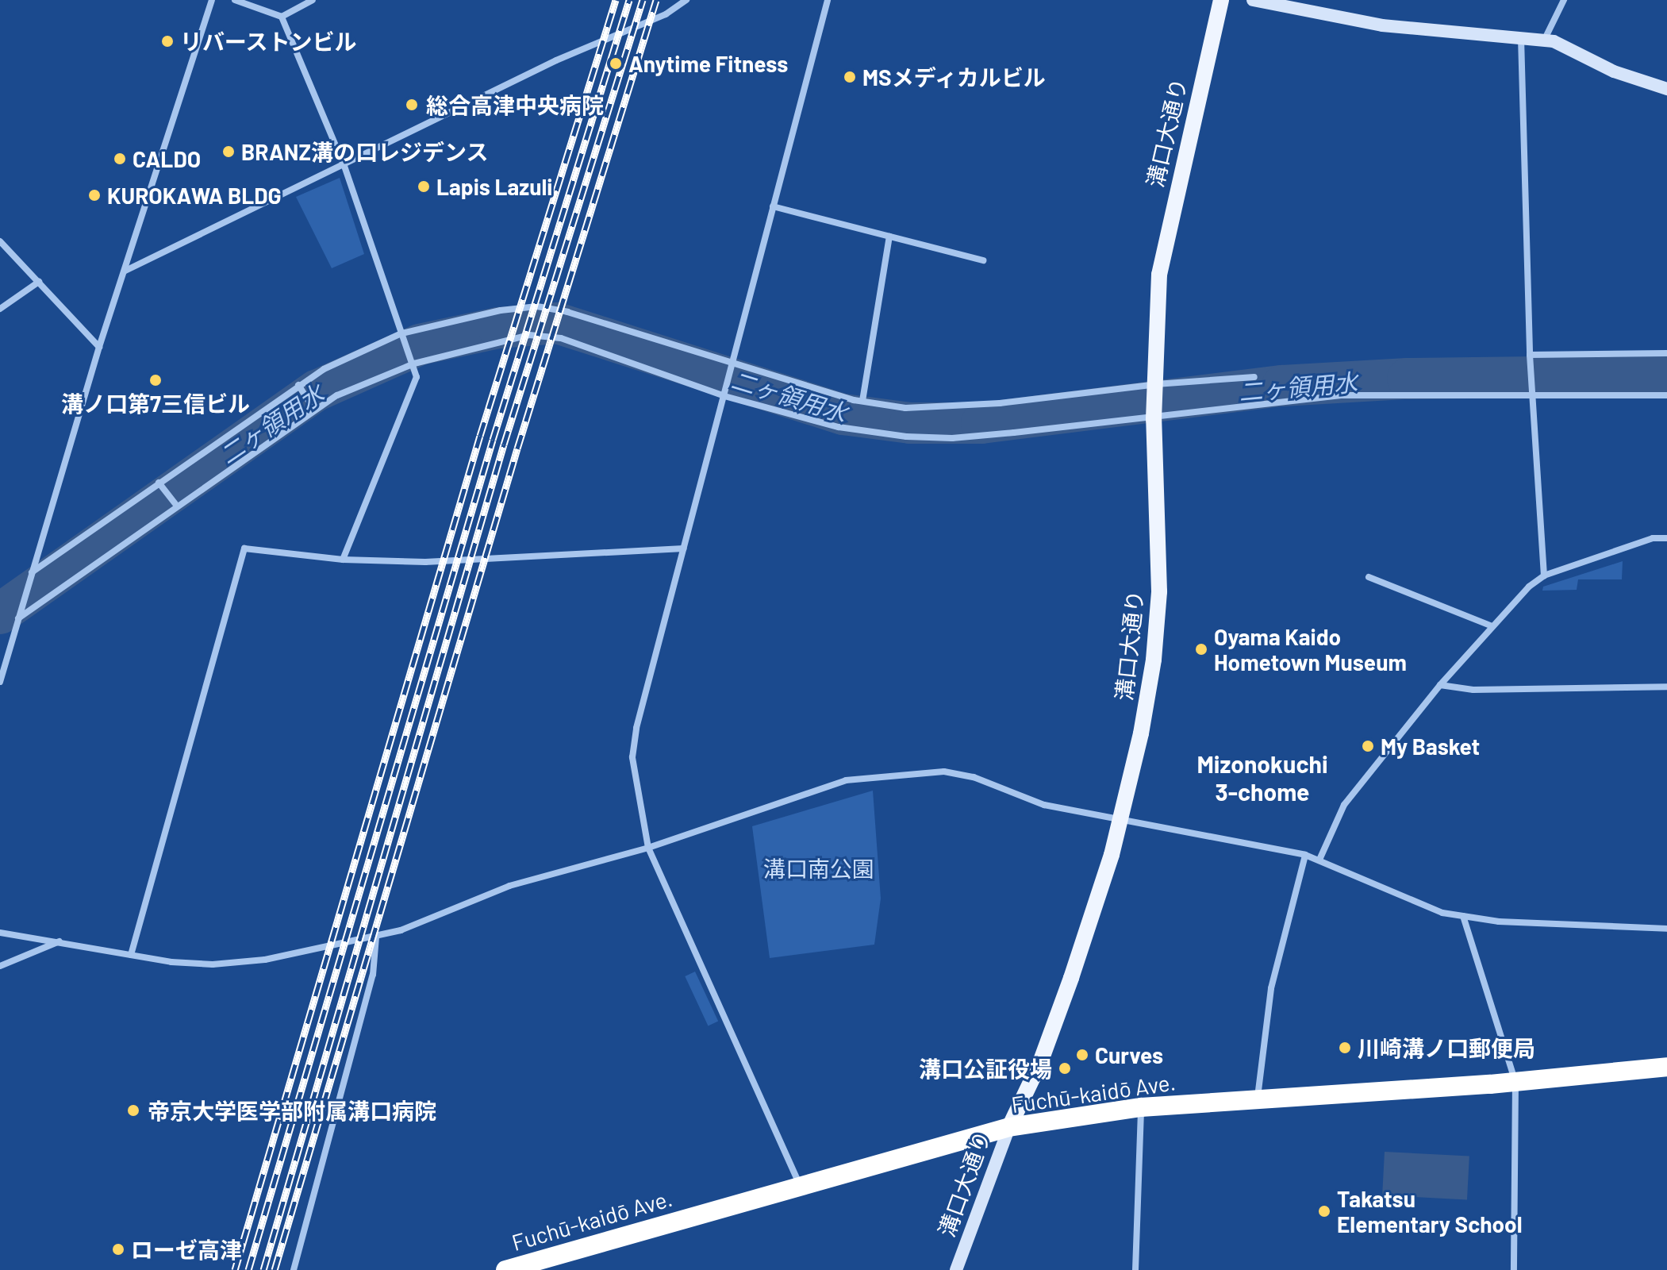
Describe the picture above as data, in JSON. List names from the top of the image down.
{
  "streets": {
    "highway": ["Fuchū-kaidō Ave."],
    "main road": ["溝口大通り"]
  },
  "crossings": [
    ["溝口大通り", "Fuchū-kaidō Ave."]
  ],
  "districts": ["Mizonokuchi 3-chome"],
  "water": ["二ヶ領用水"],
  "parks": ["溝口南公園"],
  "places": [
    "リバーストンビル",
    "Anytime Fitness",
    "MSメディカルビル",
    "総合高津中央病院",
    "BRANZ溝の口レジデンス",
    "CALDO",
    "Lapis Lazuli",
    "KUROKAWA BLDG",
    "溝ノ口第7三信ビル",
    "Oyama Kaido Hometown Museum",
    "My Basket",
    "川崎溝ノ口郵便局",
    "Curves",
    "溝口公証役場",
    "帝京大学医学部附属溝口病院",
    "Takatsu Elementary School",
    "ローゼ高津"
  ]
}
